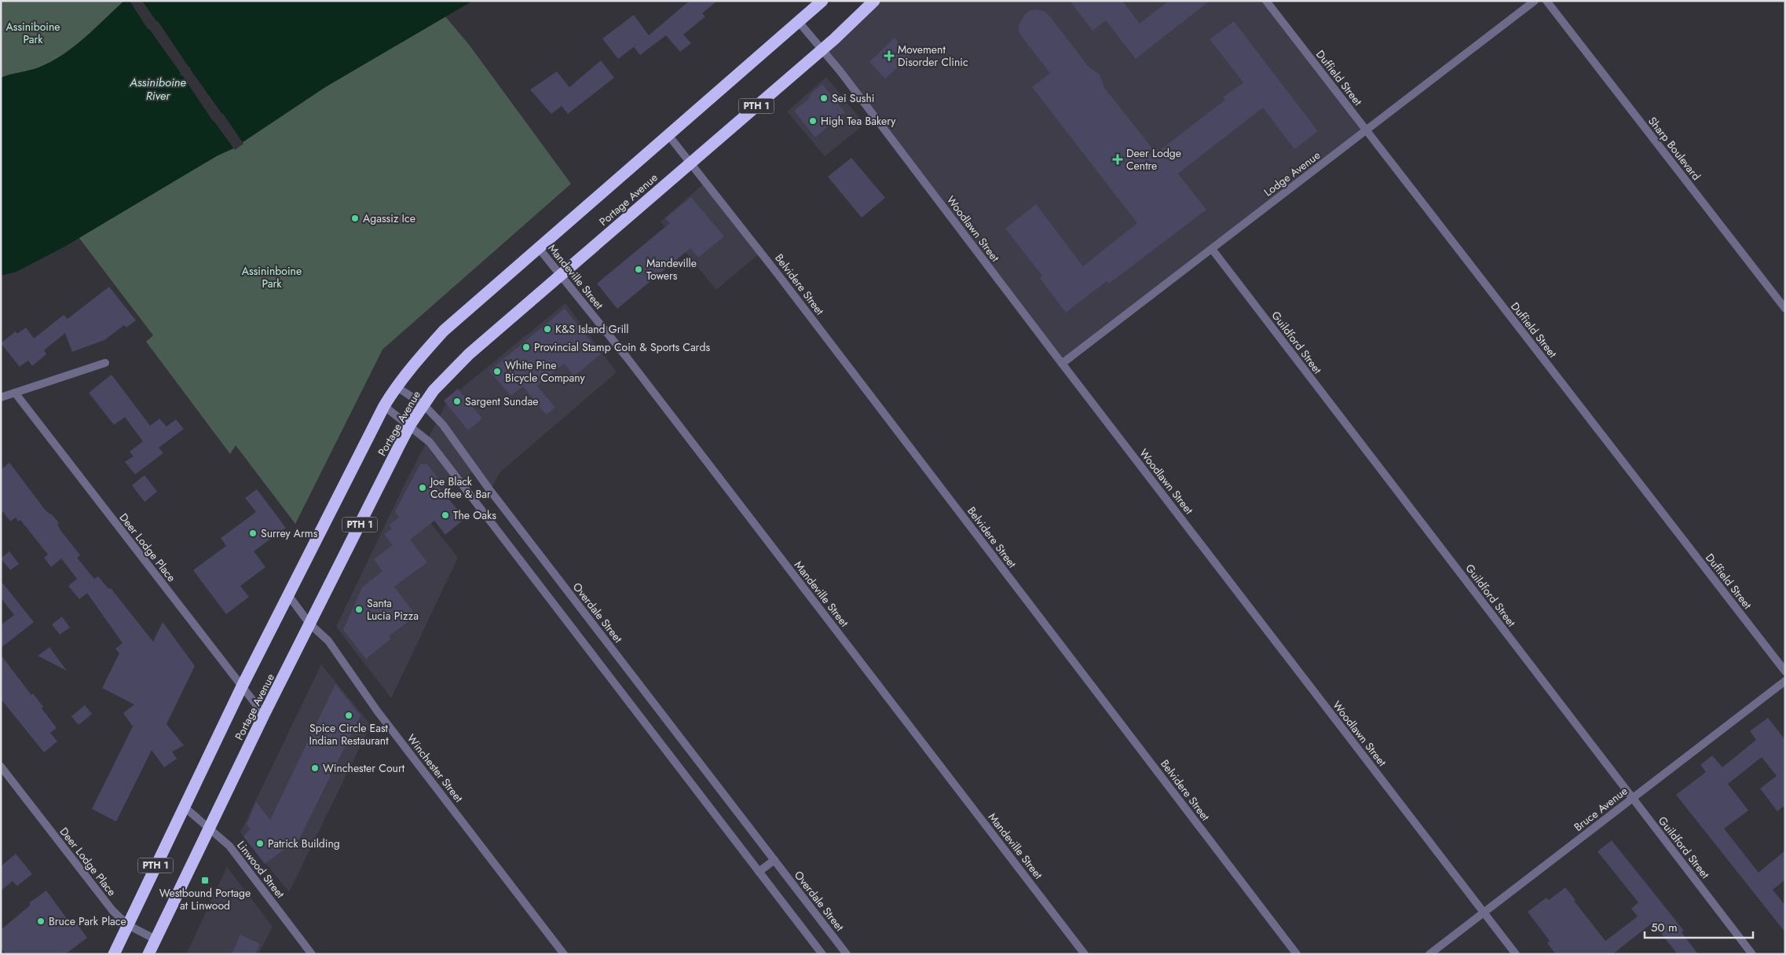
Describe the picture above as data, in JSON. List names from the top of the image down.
{
  "streets": {
    "highway": ["PTH 1", "Portage Avenue"],
    "street": [
      "Duffield Street",
      "Sharp Boulevard",
      "Lodge Avenue",
      "Woodlawn Street",
      "Mandeville Street",
      "Belvidere Street",
      "Guildford Street",
      "Deer Lodge Place",
      "Overdale Street",
      "Winchester Street",
      "Bruce Avenue",
      "Linwood Street"
    ]
  },
  "crossings": [
    ["Duffield Street", "Lodge Avenue"],
    ["Lodge Avenue", "Woodlawn Street"],
    ["Lodge Avenue", "Guildford Street"],
    ["Portage Avenue", "Woodlawn Street"],
    ["Portage Avenue", "Mandeville Street"],
    ["Portage Avenue", "Belvidere Street"],
    ["Portage Avenue", "Deer Lodge Place"],
    ["Portage Avenue", "Overdale Street"],
    ["Portage Avenue", "Winchester Street"],
    ["Portage Avenue", "Linwood Street"],
    ["Woodlawn Street", "Bruce Avenue"],
    ["Guildford Street", "Bruce Avenue"]
  ],
  "water": ["Assiniboine River"],
  "parks": ["Assiniboine Park", "Assininboine Park"],
  "places": {
    "health": ["Movement Disorder Clinic", "Deer Lodge Centre"],
    "other": [
      "Sei Sushi",
      "High Tea Bakery",
      "Agassiz Ice",
      "Mandeville Towers",
      "K&S Island Grill",
      "Provincial Stamp Coin & Sports Cards",
      "White Pine Bicycle Company",
      "Sargent Sundae",
      "Joe Black Coffee & Bar",
      "The Oaks",
      "Surrey Arms",
      "Santa Lucia Pizza",
      "Spice Circle East Indian Restaurant",
      "Winchester Court",
      "Patrick Building",
      "Bruce Park Place"
    ],
    "transit": ["Westbound Portage at Linwood"]
  },
  "scale_bar": "50 m"
}
